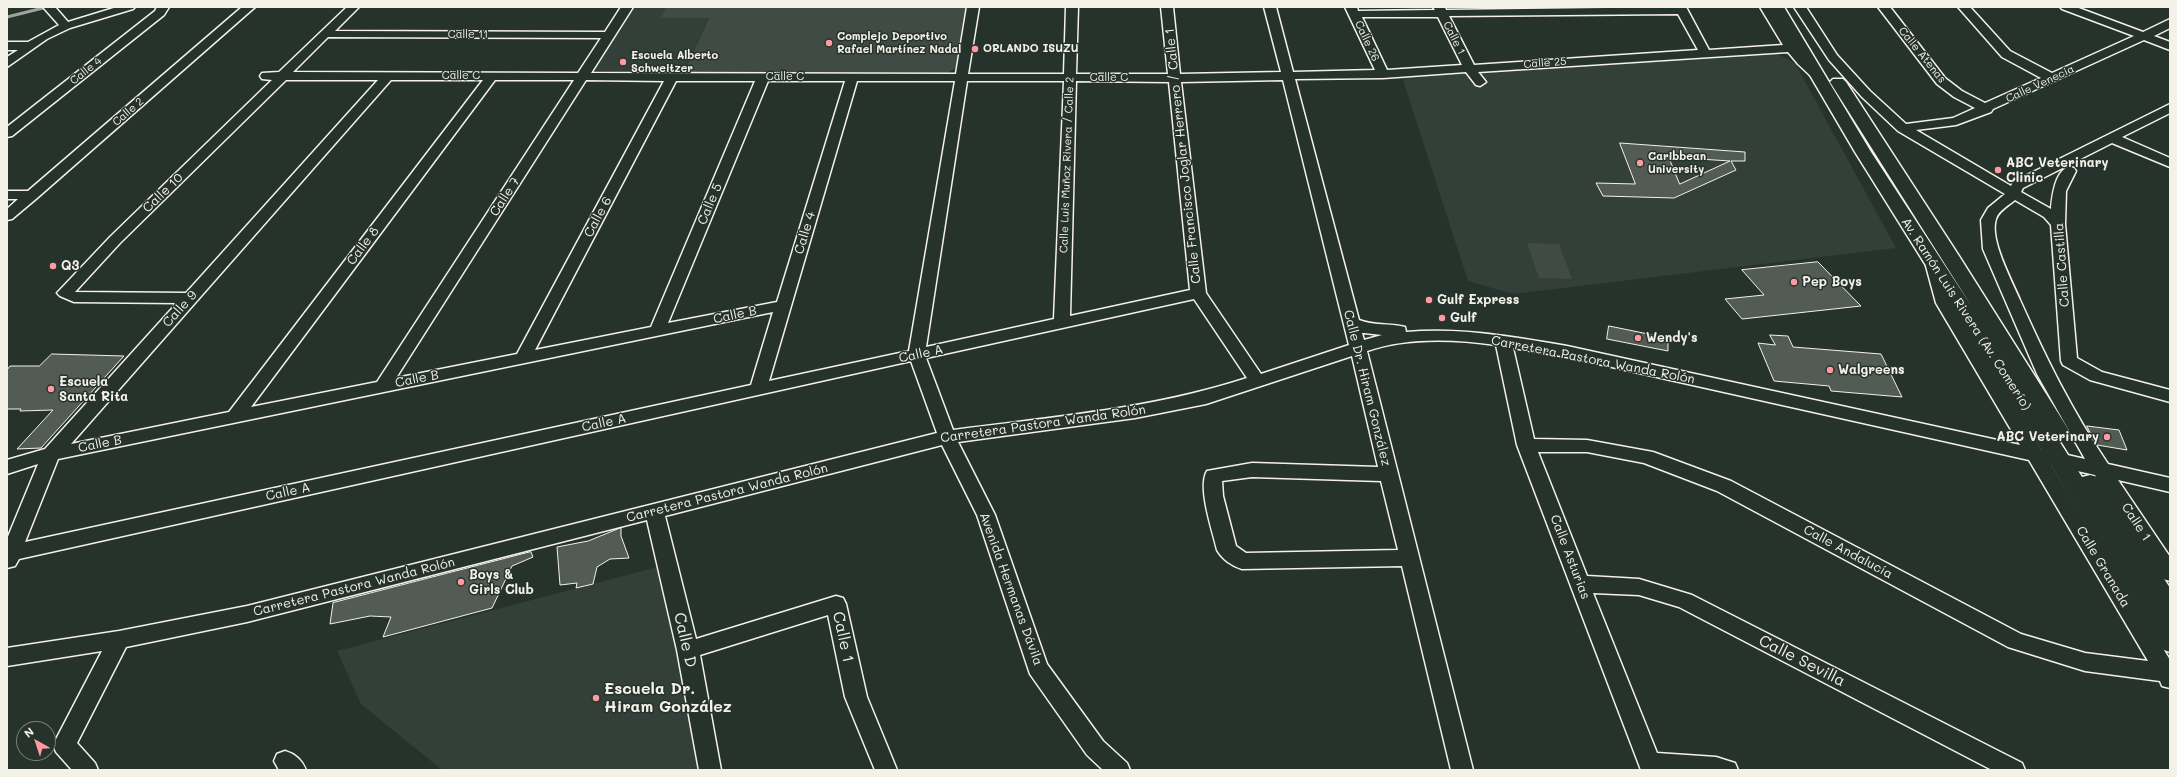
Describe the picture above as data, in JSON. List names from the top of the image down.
{
  "streets": {
    "main road": ["Av. Ramón Luis Rivera (Av. Comerío)"],
    "street": [
      "Calle 11",
      "Calle 1",
      "Calle 26",
      "Calle Atenas",
      "Calle 25",
      "Calle 4",
      "Calle C",
      "Calle Venecia",
      "Calle 2",
      "Calle Francisco Joglar Herrero / Calle 1",
      "Calle Luis Muñoz Rivera / Calle 2",
      "Calle 10",
      "Calle 7",
      "Calle 5",
      "Calle 6",
      "Calle 8",
      "Calle Castilla",
      "Calle 9",
      "Calle B",
      "Calle A",
      "Carretera Pastora Wanda Rolón",
      "Calle Dr. Hiram González",
      "Calle Andalucía",
      "Calle Asturias",
      "Calle Granada",
      "Avenida Hermanas Dávila",
      "Calle D",
      "Calle Sevilla"
    ]
  },
  "crossings": [
    ["Calle 11", "Calle 10"],
    ["Calle 11", "Calle 7"],
    ["Calle 1", "Calle 25"],
    ["Calle 1", "Carretera Pastora Wanda Rolón"],
    ["Calle 1", "Calle D"],
    ["Calle 26", "Calle 25"],
    ["Calle Atenas", "Calle Venecia"],
    ["Calle 25", "Calle C"],
    ["Calle 25", "Av. Ramón Luis Rivera (Av. Comerío)"],
    ["Calle 25", "Calle Dr. Hiram González"],
    ["Calle 4", "Calle C"],
    ["Calle 4", "Calle B"],
    ["Calle 4", "Calle A"],
    ["Calle C", "Calle Francisco Joglar Herrero / Calle 1"],
    ["Calle C", "Calle Luis Muñoz Rivera / Calle 2"],
    ["Calle C", "Calle 10"],
    ["Calle C", "Calle 7"],
    ["Calle C", "Calle 5"],
    ["Calle C", "Calle 6"],
    ["Calle C", "Calle 8"],
    ["Calle C", "Calle 9"],
    ["Calle C", "Calle Dr. Hiram González"],
    ["Calle Francisco Joglar Herrero / Calle 1", "Calle A"],
    ["Calle Francisco Joglar Herrero / Calle 1", "Carretera Pastora Wanda Rolón"],
    ["Calle Luis Muñoz Rivera / Calle 2", "Calle A"],
    ["Calle 10", "Calle 9"],
    ["Calle 7", "Calle B"],
    ["Calle 5", "Calle B"],
    ["Calle 6", "Calle B"],
    ["Calle 8", "Calle B"],
    ["Calle 9", "Calle B"],
    ["Calle 9", "Calle A"],
    ["Av. Ramón Luis Rivera (Av. Comerío)", "Carretera Pastora Wanda Rolón"],
    ["Av. Ramón Luis Rivera (Av. Comerío)", "Calle Granada"],
    ["Calle A", "Avenida Hermanas Dávila"],
    ["Carretera Pastora Wanda Rolón", "Calle Dr. Hiram González"],
    ["Carretera Pastora Wanda Rolón", "Calle Asturias"],
    ["Carretera Pastora Wanda Rolón", "Calle Granada"],
    ["Carretera Pastora Wanda Rolón", "Avenida Hermanas Dávila"],
    ["Carretera Pastora Wanda Rolón", "Calle D"],
    ["Calle Andalucía", "Calle Asturias"],
    ["Calle Andalucía", "Calle Granada"],
    ["Calle Asturias", "Calle Sevilla"]
  ],
  "places": [
    "Complejo Deportivo Rafael Martínez Nadal",
    "ORLANDO ISUZU",
    "Escuela Alberto Schweitzer",
    "Caribbean University",
    "ABC Veterinary Clinic",
    "Q3",
    "Pep Boys",
    "Gulf Express",
    "Gulf",
    "Wendy's",
    "Walgreens",
    "Escuela Santa Rita",
    "ABC Veterinary",
    "Boys & Girls Club",
    "Escuela Dr. Hiram González"
  ],
  "north": "top left"
}
